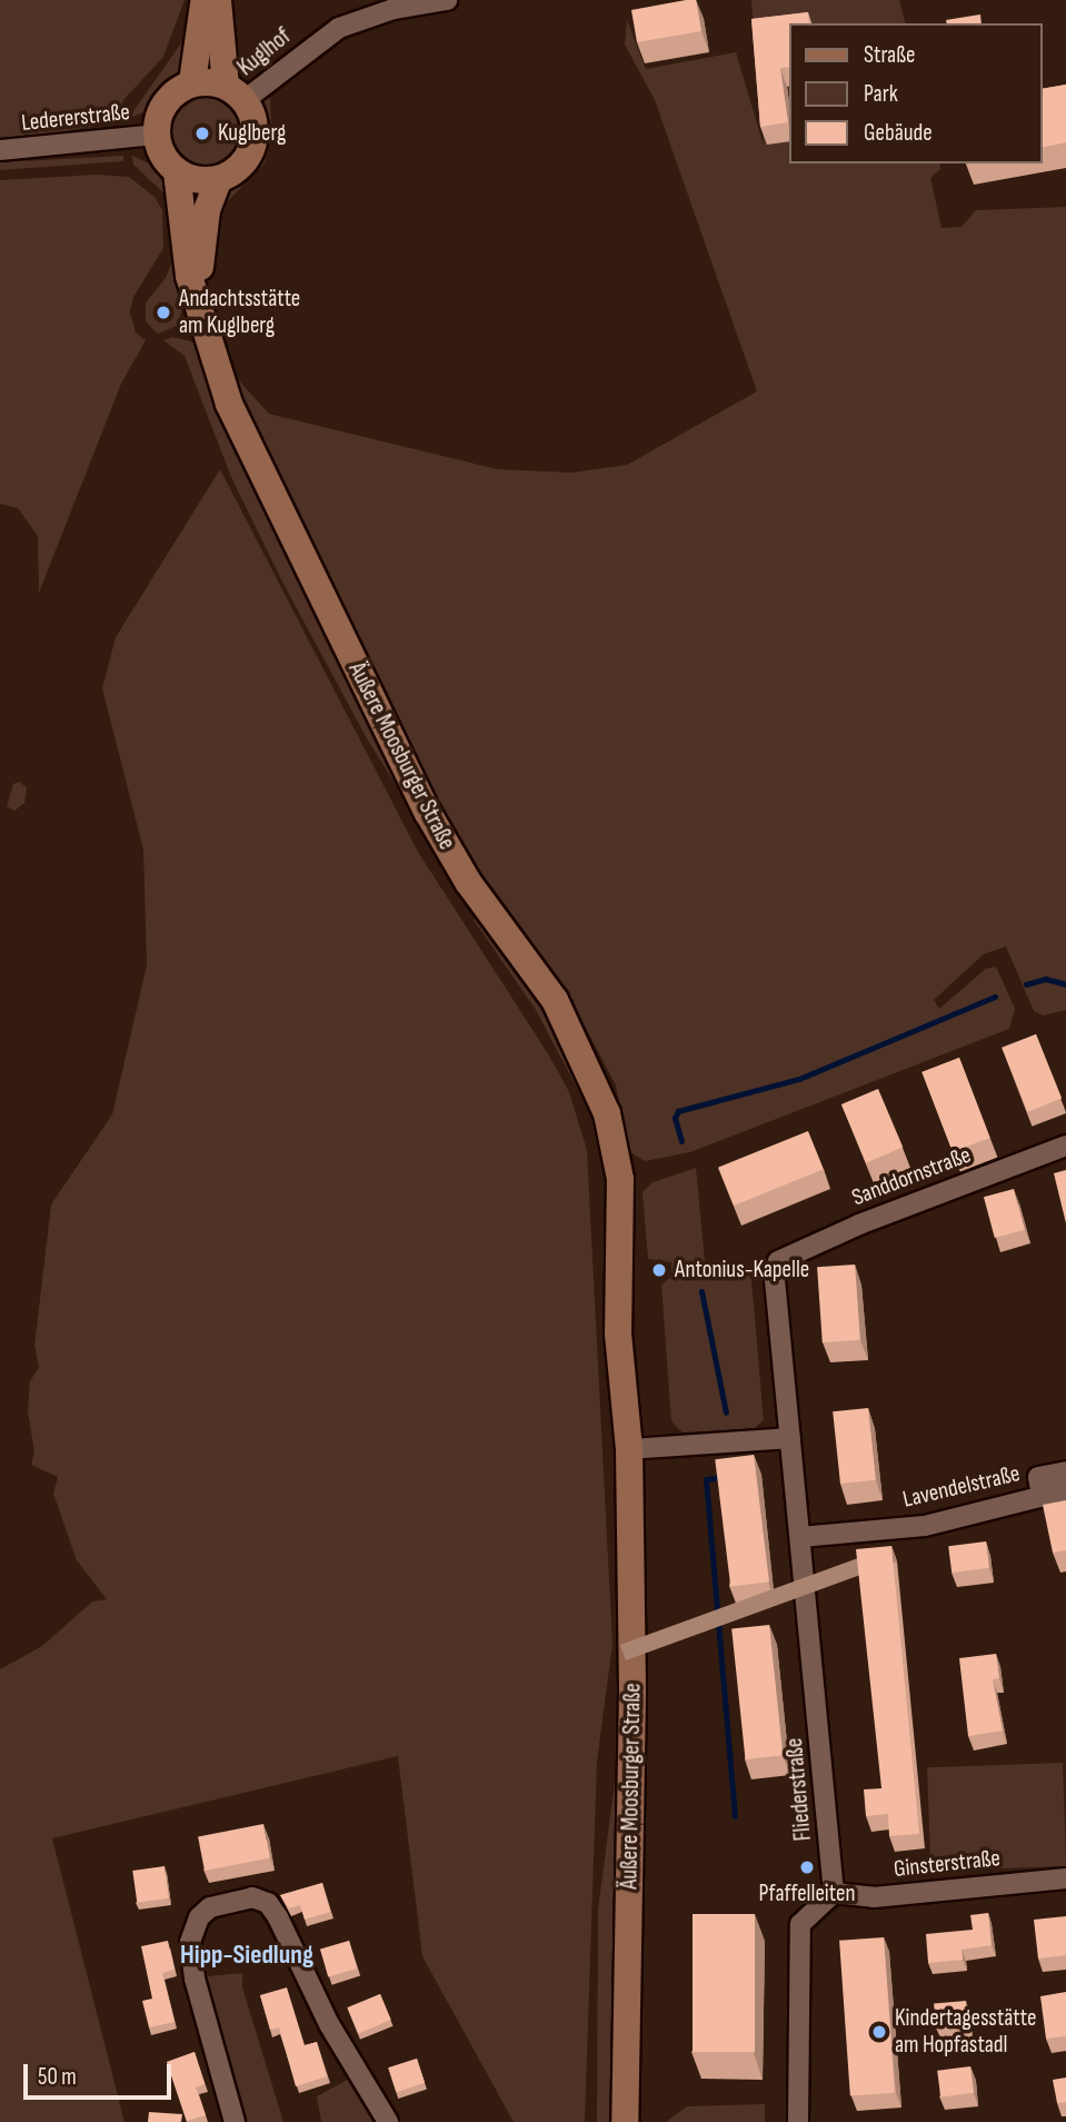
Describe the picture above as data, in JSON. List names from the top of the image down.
{
  "streets": {
    "street": [
      "Kuglhof",
      "Ledererstraße",
      "Äußere Moosburger Straße",
      "Sanddornstraße",
      "Lavendelstraße",
      "Fliederstraße",
      "Ginsterstraße"
    ]
  },
  "crossings": [
    ["Kuglhof", "Ledererstraße"],
    ["Kuglhof", "Äußere Moosburger Straße"],
    ["Ledererstraße", "Äußere Moosburger Straße"],
    ["Sanddornstraße", "Fliederstraße"],
    ["Lavendelstraße", "Fliederstraße"],
    ["Fliederstraße", "Ginsterstraße"]
  ],
  "districts": ["Hipp-Siedlung"],
  "places": [
    "Kuglberg",
    "Andachtsstätte am Kuglberg",
    "Antonius-Kapelle",
    "Pfaffelleiten",
    "Kindertagesstätte am Hopfastadl"
  ],
  "legend": ["Straße", "Park", "Gebäude"],
  "scale_bar": "50 m"
}
